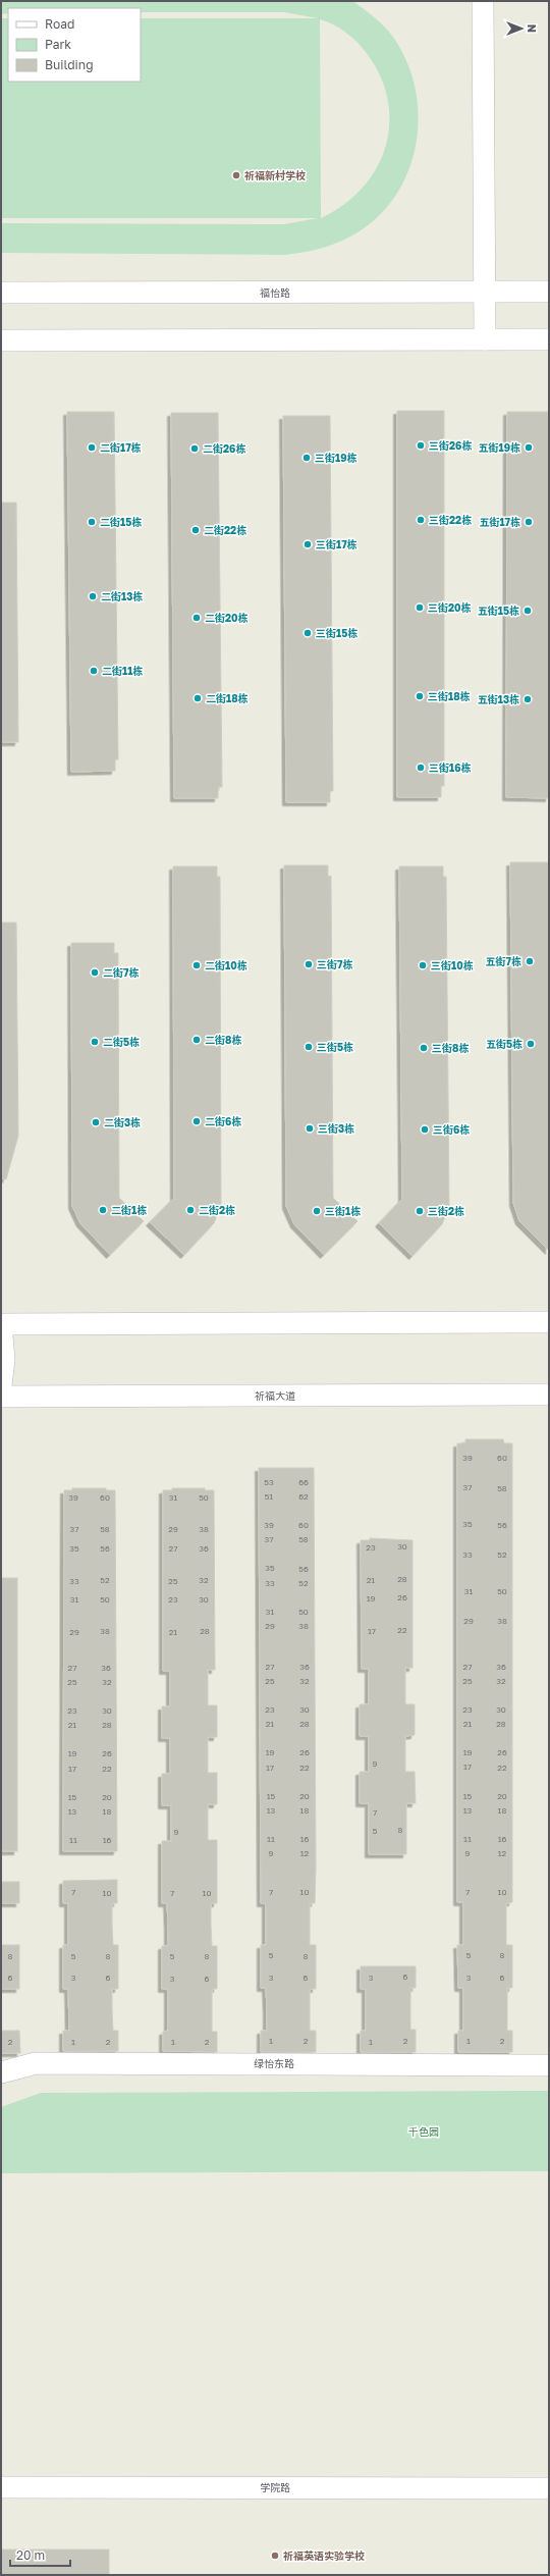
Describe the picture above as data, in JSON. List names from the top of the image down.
{
  "streets": {
    "street": [
      "福怡路",
      "祈福大道",
      "绿怡东路",
      "学院路"
    ]
  },
  "parks": ["千色园"],
  "places": [
    "祈福新村学校",
    "三街26栋",
    "二街17栋",
    "五街19栋",
    "二街26栋",
    "三街19栋",
    "三街22栋",
    "二街15栋",
    "五街17栋",
    "二街22栋",
    "三街17栋",
    "二街13栋",
    "三街20栋",
    "五街15栋",
    "二街20栋",
    "三街15栋",
    "二街11栋",
    "三街18栋",
    "二街18栋",
    "五街13栋",
    "三街16栋",
    "五街7栋",
    "三街7栋",
    "二街10栋",
    "三街10栋",
    "二街7栋",
    "二街8栋",
    "二街5栋",
    "五街5栋",
    "三街5栋",
    "三街8栋",
    "二街6栋",
    "二街3栋",
    "三街3栋",
    "三街6栋",
    "二街1栋",
    "二街2栋",
    "三街1栋",
    "三街2栋",
    "祈福英语实验学校"
  ],
  "house_numbers": [
    "39",
    "60",
    "53",
    "66",
    "37",
    "58",
    "51",
    "62",
    "39",
    "60",
    "31",
    "50",
    "35",
    "39",
    "60",
    "56",
    "37",
    "58",
    "29",
    "38",
    "37",
    "58",
    "30",
    "23",
    "35",
    "56",
    "27",
    "36",
    "33",
    "52",
    "35",
    "56",
    "28",
    "52",
    "32",
    "21",
    "33",
    "25",
    "33",
    "52",
    "31",
    "50",
    "26",
    "19",
    "31",
    "50",
    "23",
    "30",
    "31",
    "50",
    "29",
    "38",
    "29",
    "38",
    "22",
    "38",
    "28",
    "17",
    "29",
    "21",
    "27",
    "36",
    "27",
    "36",
    "27",
    "36",
    "25",
    "32",
    "25",
    "32",
    "25",
    "32",
    "23",
    "30",
    "23",
    "30",
    "23",
    "30",
    "21",
    "28",
    "21",
    "28",
    "21",
    "28",
    "19",
    "26",
    "19",
    "26",
    "19",
    "26",
    "9",
    "17",
    "17",
    "22",
    "22",
    "17",
    "22",
    "15",
    "20",
    "15",
    "20",
    "15",
    "20",
    "13",
    "18",
    "13",
    "18",
    "13",
    "18",
    "7",
    "8",
    "5",
    "9",
    "11",
    "16",
    "11",
    "16",
    "11",
    "16",
    "9",
    "12",
    "9",
    "12",
    "7",
    "7",
    "10",
    "7",
    "10",
    "10",
    "7",
    "10",
    "5",
    "5",
    "8",
    "8",
    "5",
    "8",
    "5",
    "8",
    "8",
    "6",
    "6",
    "3",
    "6",
    "3",
    "6",
    "3",
    "3",
    "6",
    "3",
    "6",
    "1",
    "2",
    "2",
    "1",
    "2",
    "2",
    "1",
    "2",
    "1",
    "2",
    "1"
  ],
  "legend": ["Road", "Park", "Building"],
  "scale_bar": "20 m",
  "north": "right"
}
